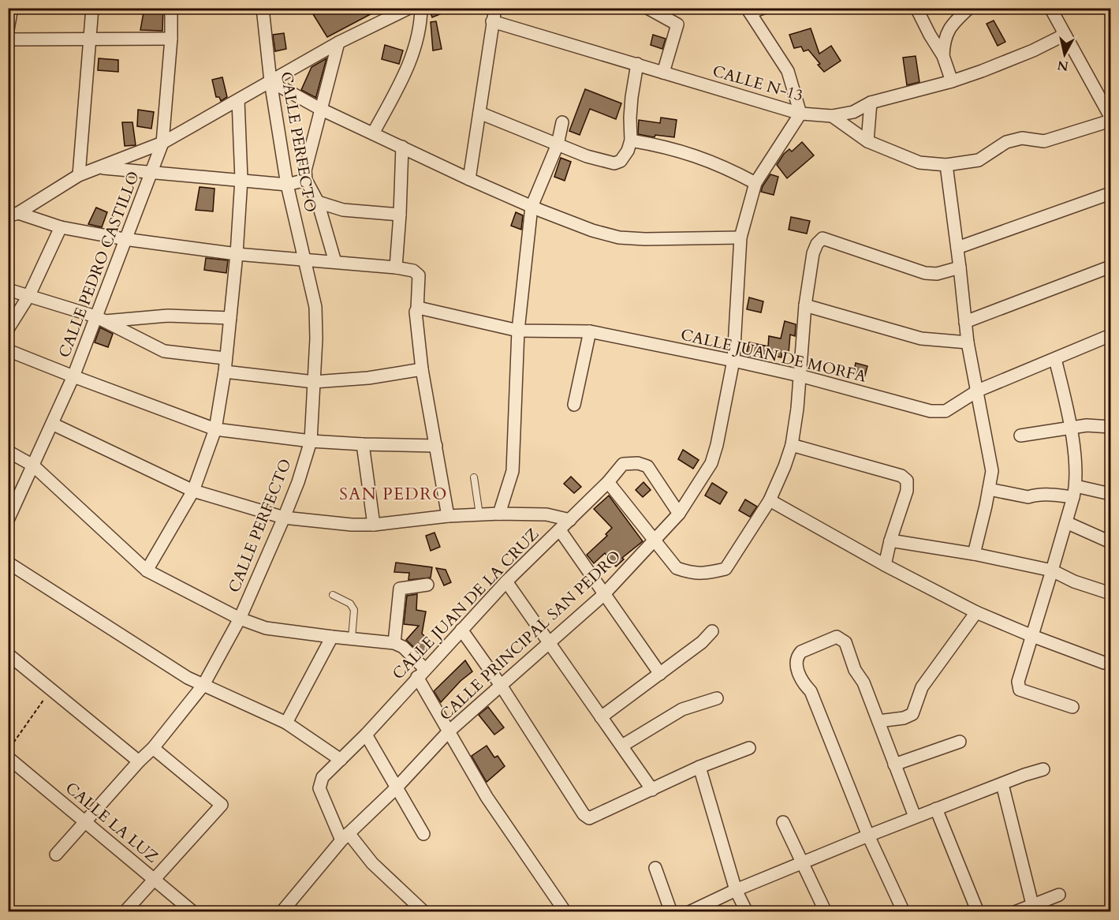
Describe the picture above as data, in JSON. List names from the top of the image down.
{
  "streets": {
    "street": [
      "CALLE N-13",
      "CALLE PERFECTO",
      "CALLE PEDRO CASTILLO",
      "CALLE JUAN DE MORFA",
      "CALLE JUAN DE LA CRUZ",
      "CALLE PRINCIPAL SAN PEDRO",
      "CALLE LA LUZ"
    ]
  },
  "crossings": [
    ["CALLE N-13", "CALLE PRINCIPAL SAN PEDRO"],
    ["CALLE PERFECTO", "CALLE LA LUZ"],
    ["CALLE JUAN DE MORFA", "CALLE PRINCIPAL SAN PEDRO"],
    ["CALLE JUAN DE LA CRUZ", "CALLE PRINCIPAL SAN PEDRO"]
  ],
  "districts": ["SAN PEDRO"],
  "north": "bottom"
}
